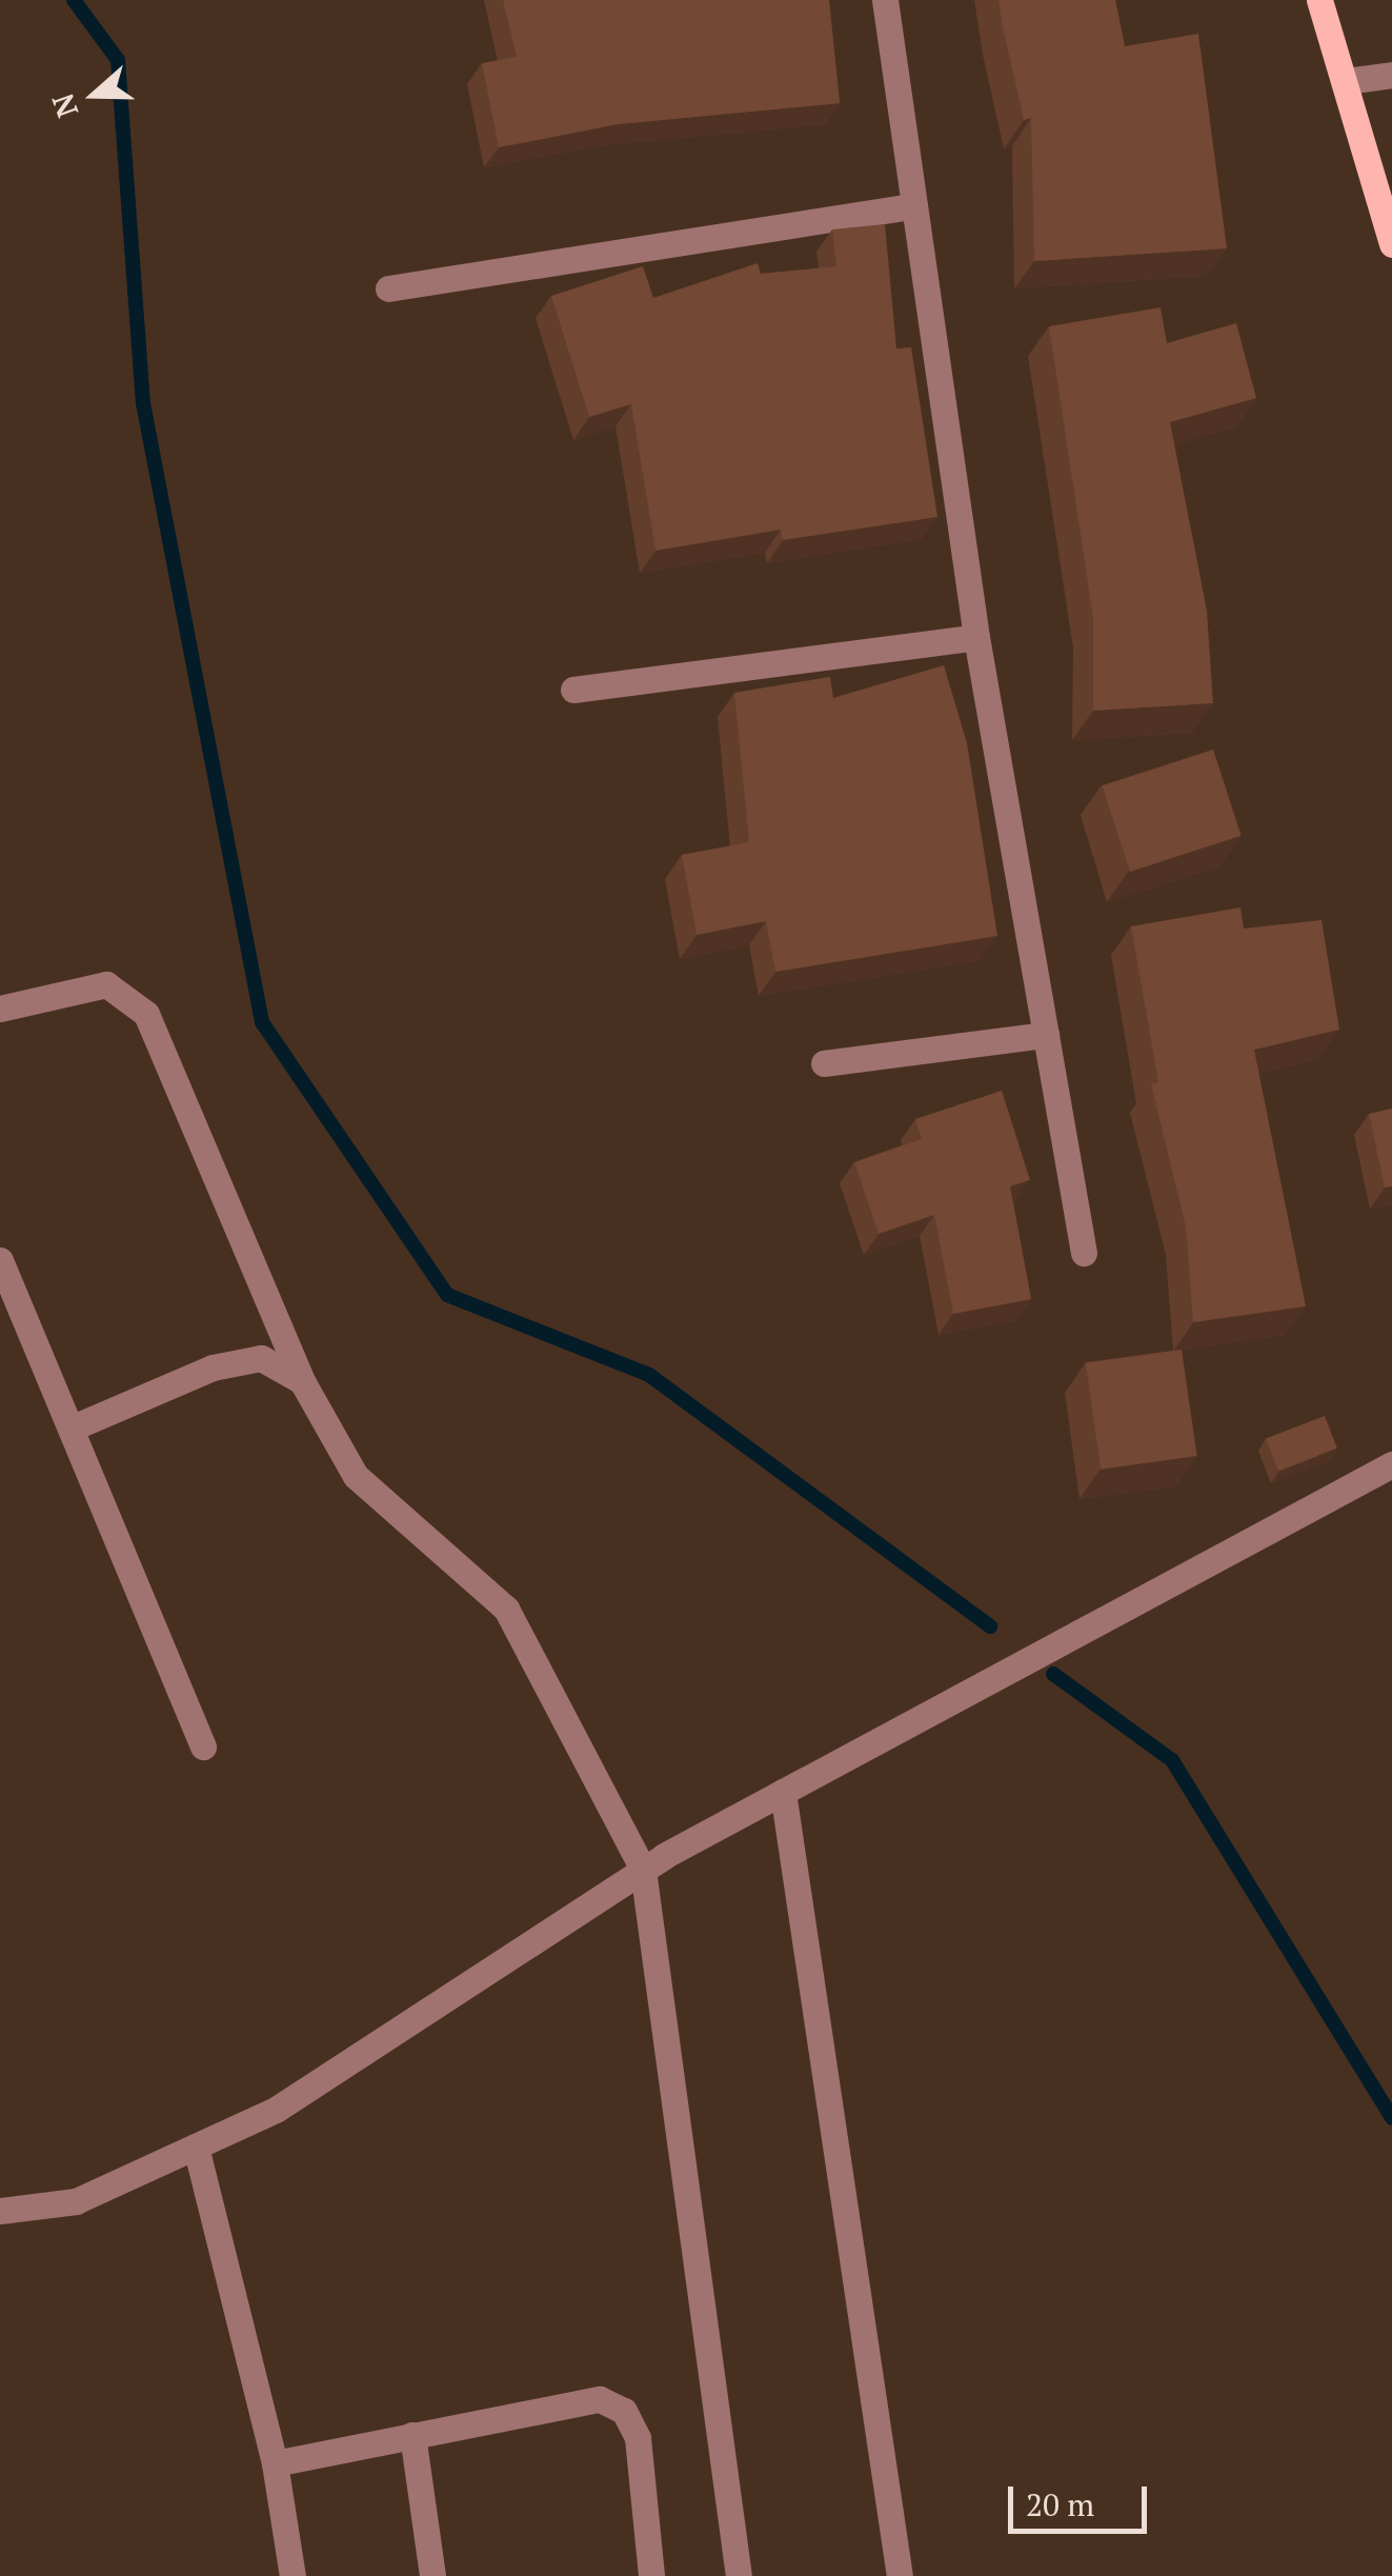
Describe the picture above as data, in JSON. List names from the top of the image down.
{
  "scale_bar": "20 m",
  "north": "left"
}
